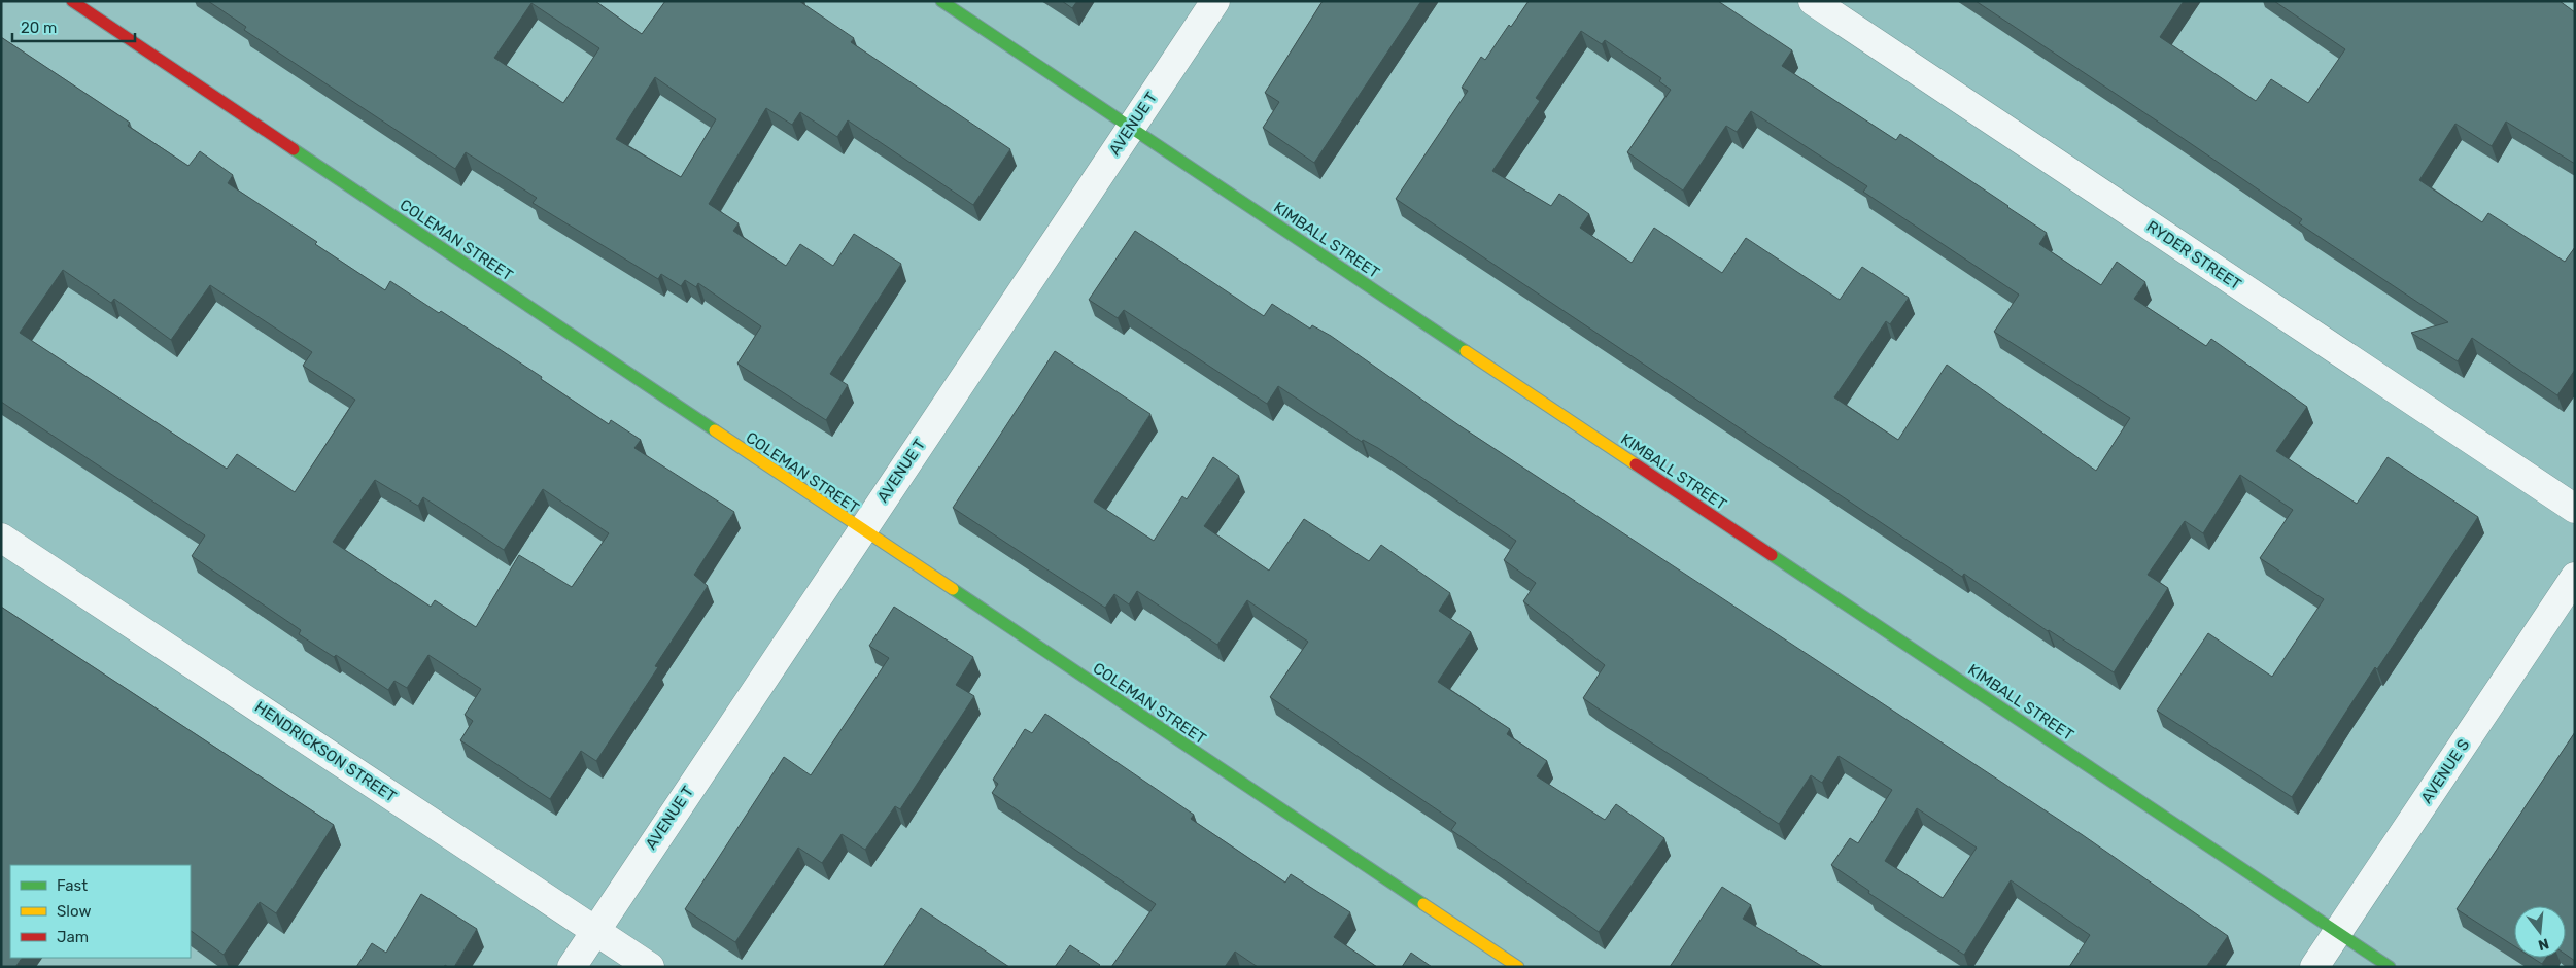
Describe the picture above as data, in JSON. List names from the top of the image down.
{
  "streets": {
    "street": [
      "AVENUE T",
      "COLEMAN STREET",
      "KIMBALL STREET",
      "RYDER STREET",
      "HENDRICKSON STREET",
      "AVENUE S"
    ]
  },
  "crossings": [
    ["AVENUE T", "COLEMAN STREET"],
    ["AVENUE T", "KIMBALL STREET"],
    ["AVENUE T", "HENDRICKSON STREET"],
    ["KIMBALL STREET", "AVENUE S"]
  ],
  "legend": ["Fast", "Slow", "Jam"],
  "scale_bar": "20 m",
  "north": "bottom"
}
